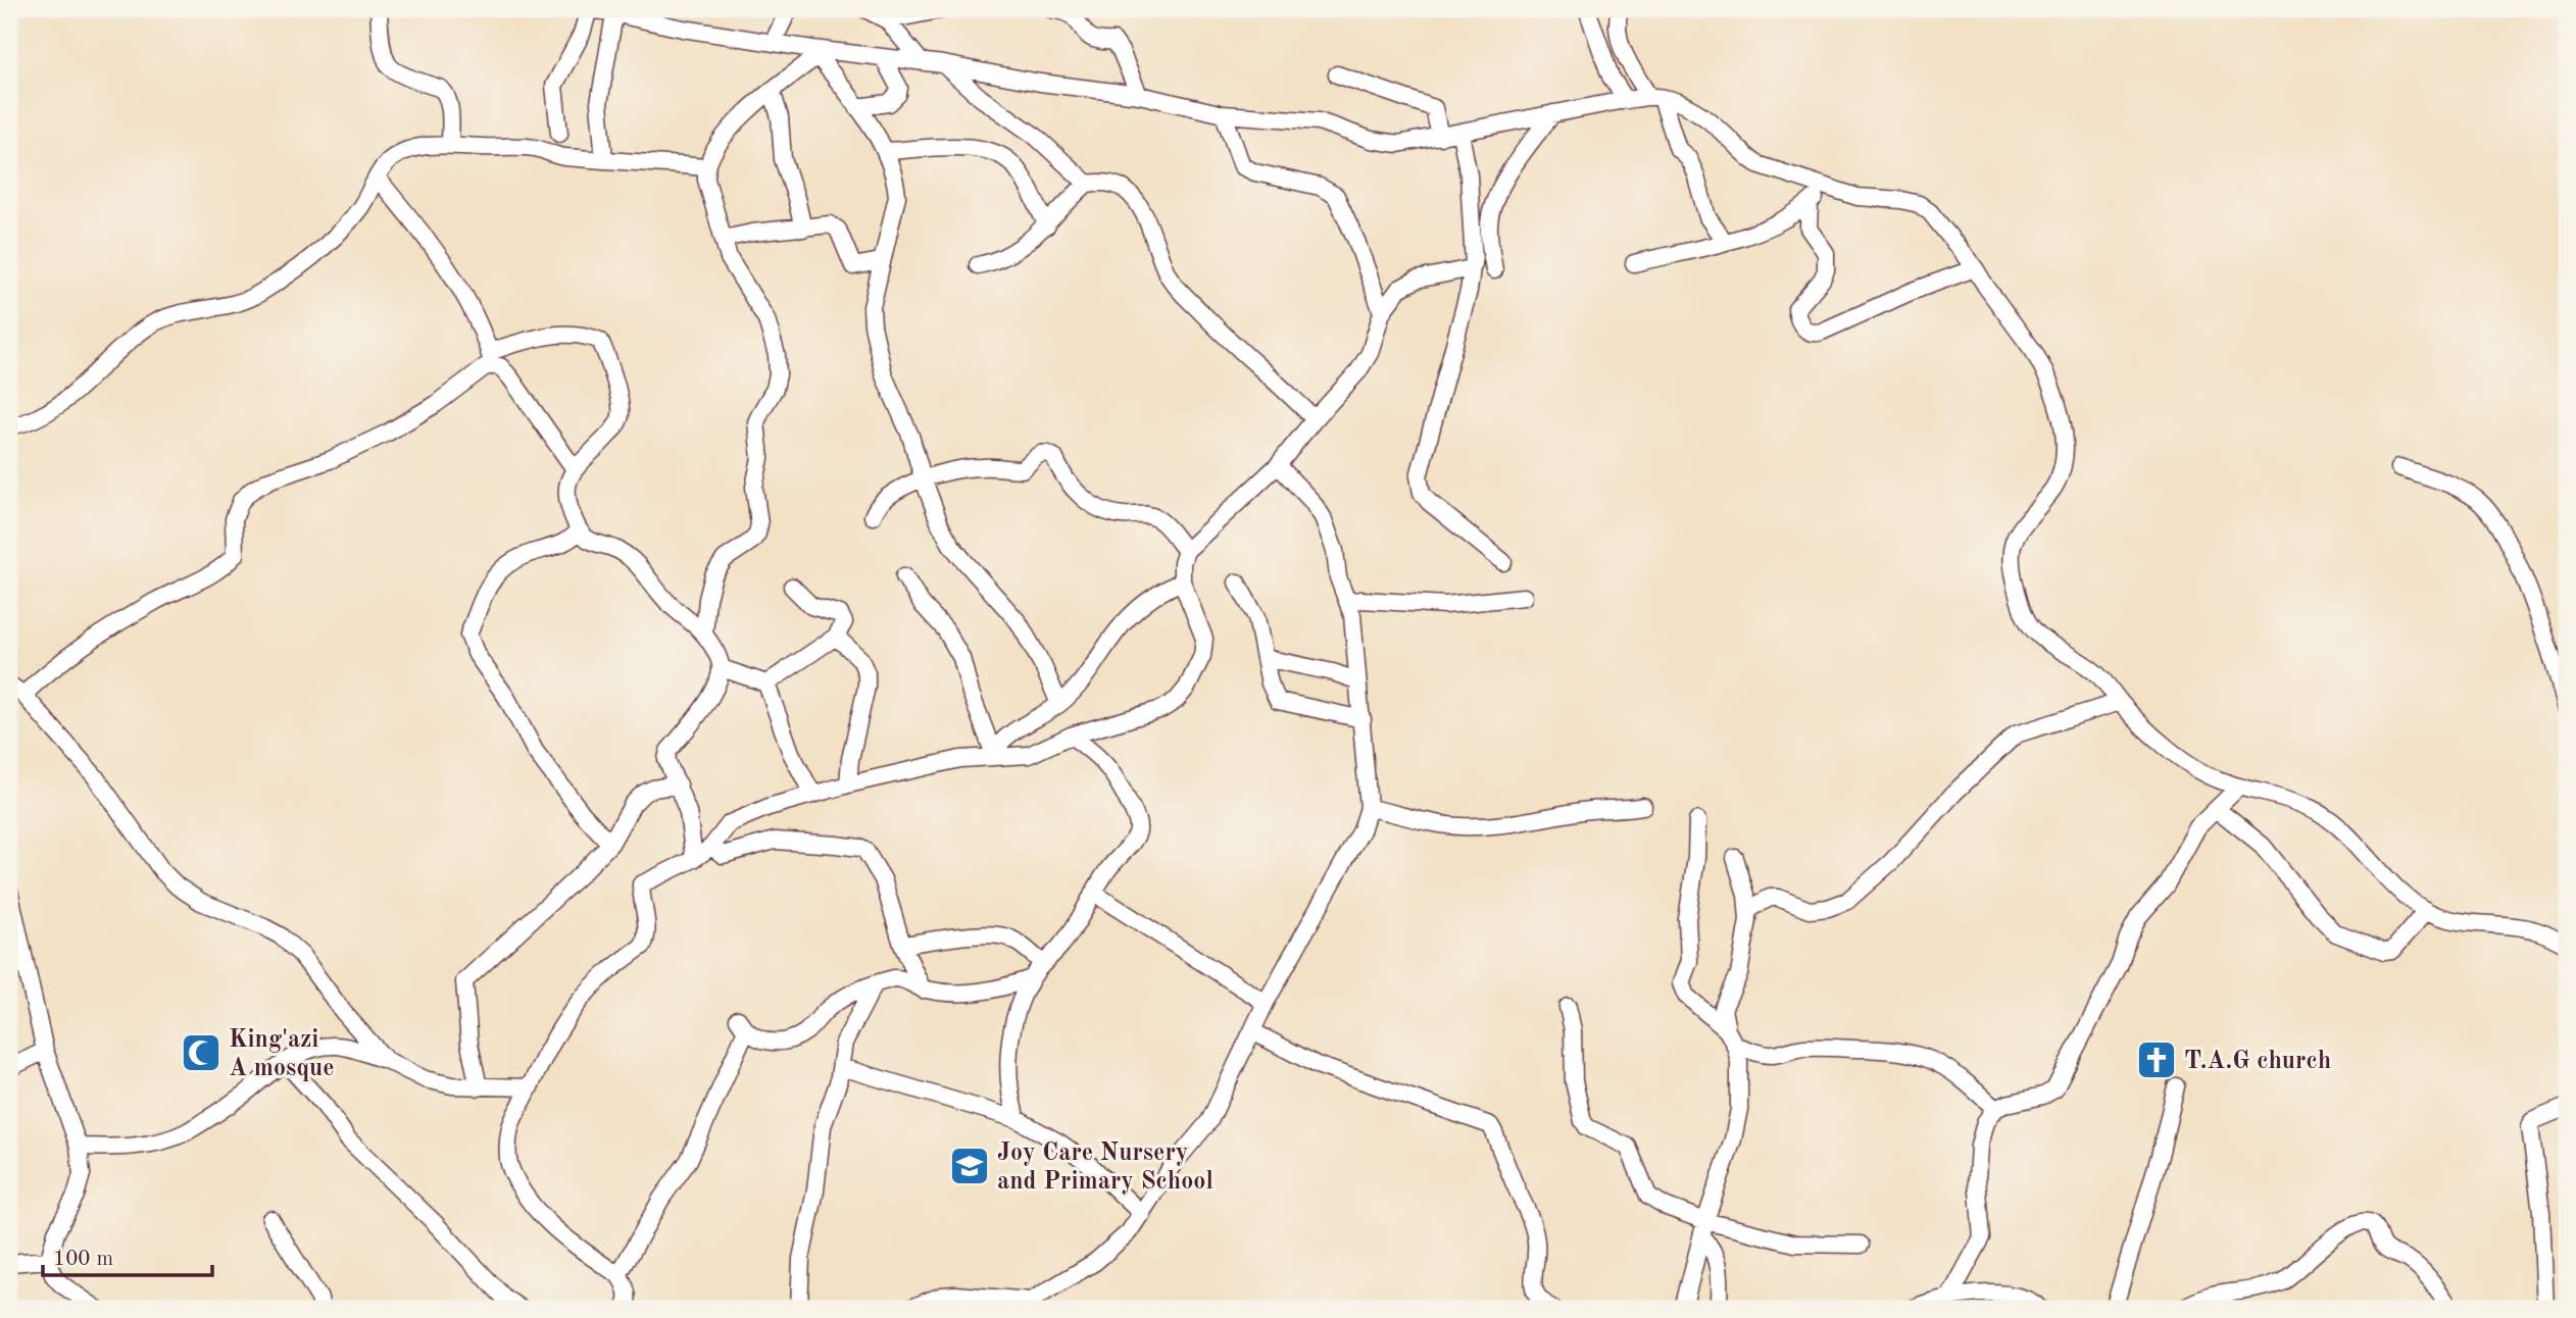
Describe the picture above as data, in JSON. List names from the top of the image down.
{
  "places": {
    "mosque": ["King'azi A mosque"],
    "church": ["T.A.G church"],
    "school or university": ["Joy Care Nursery and Primary School"]
  },
  "scale_bar": "100 m"
}
